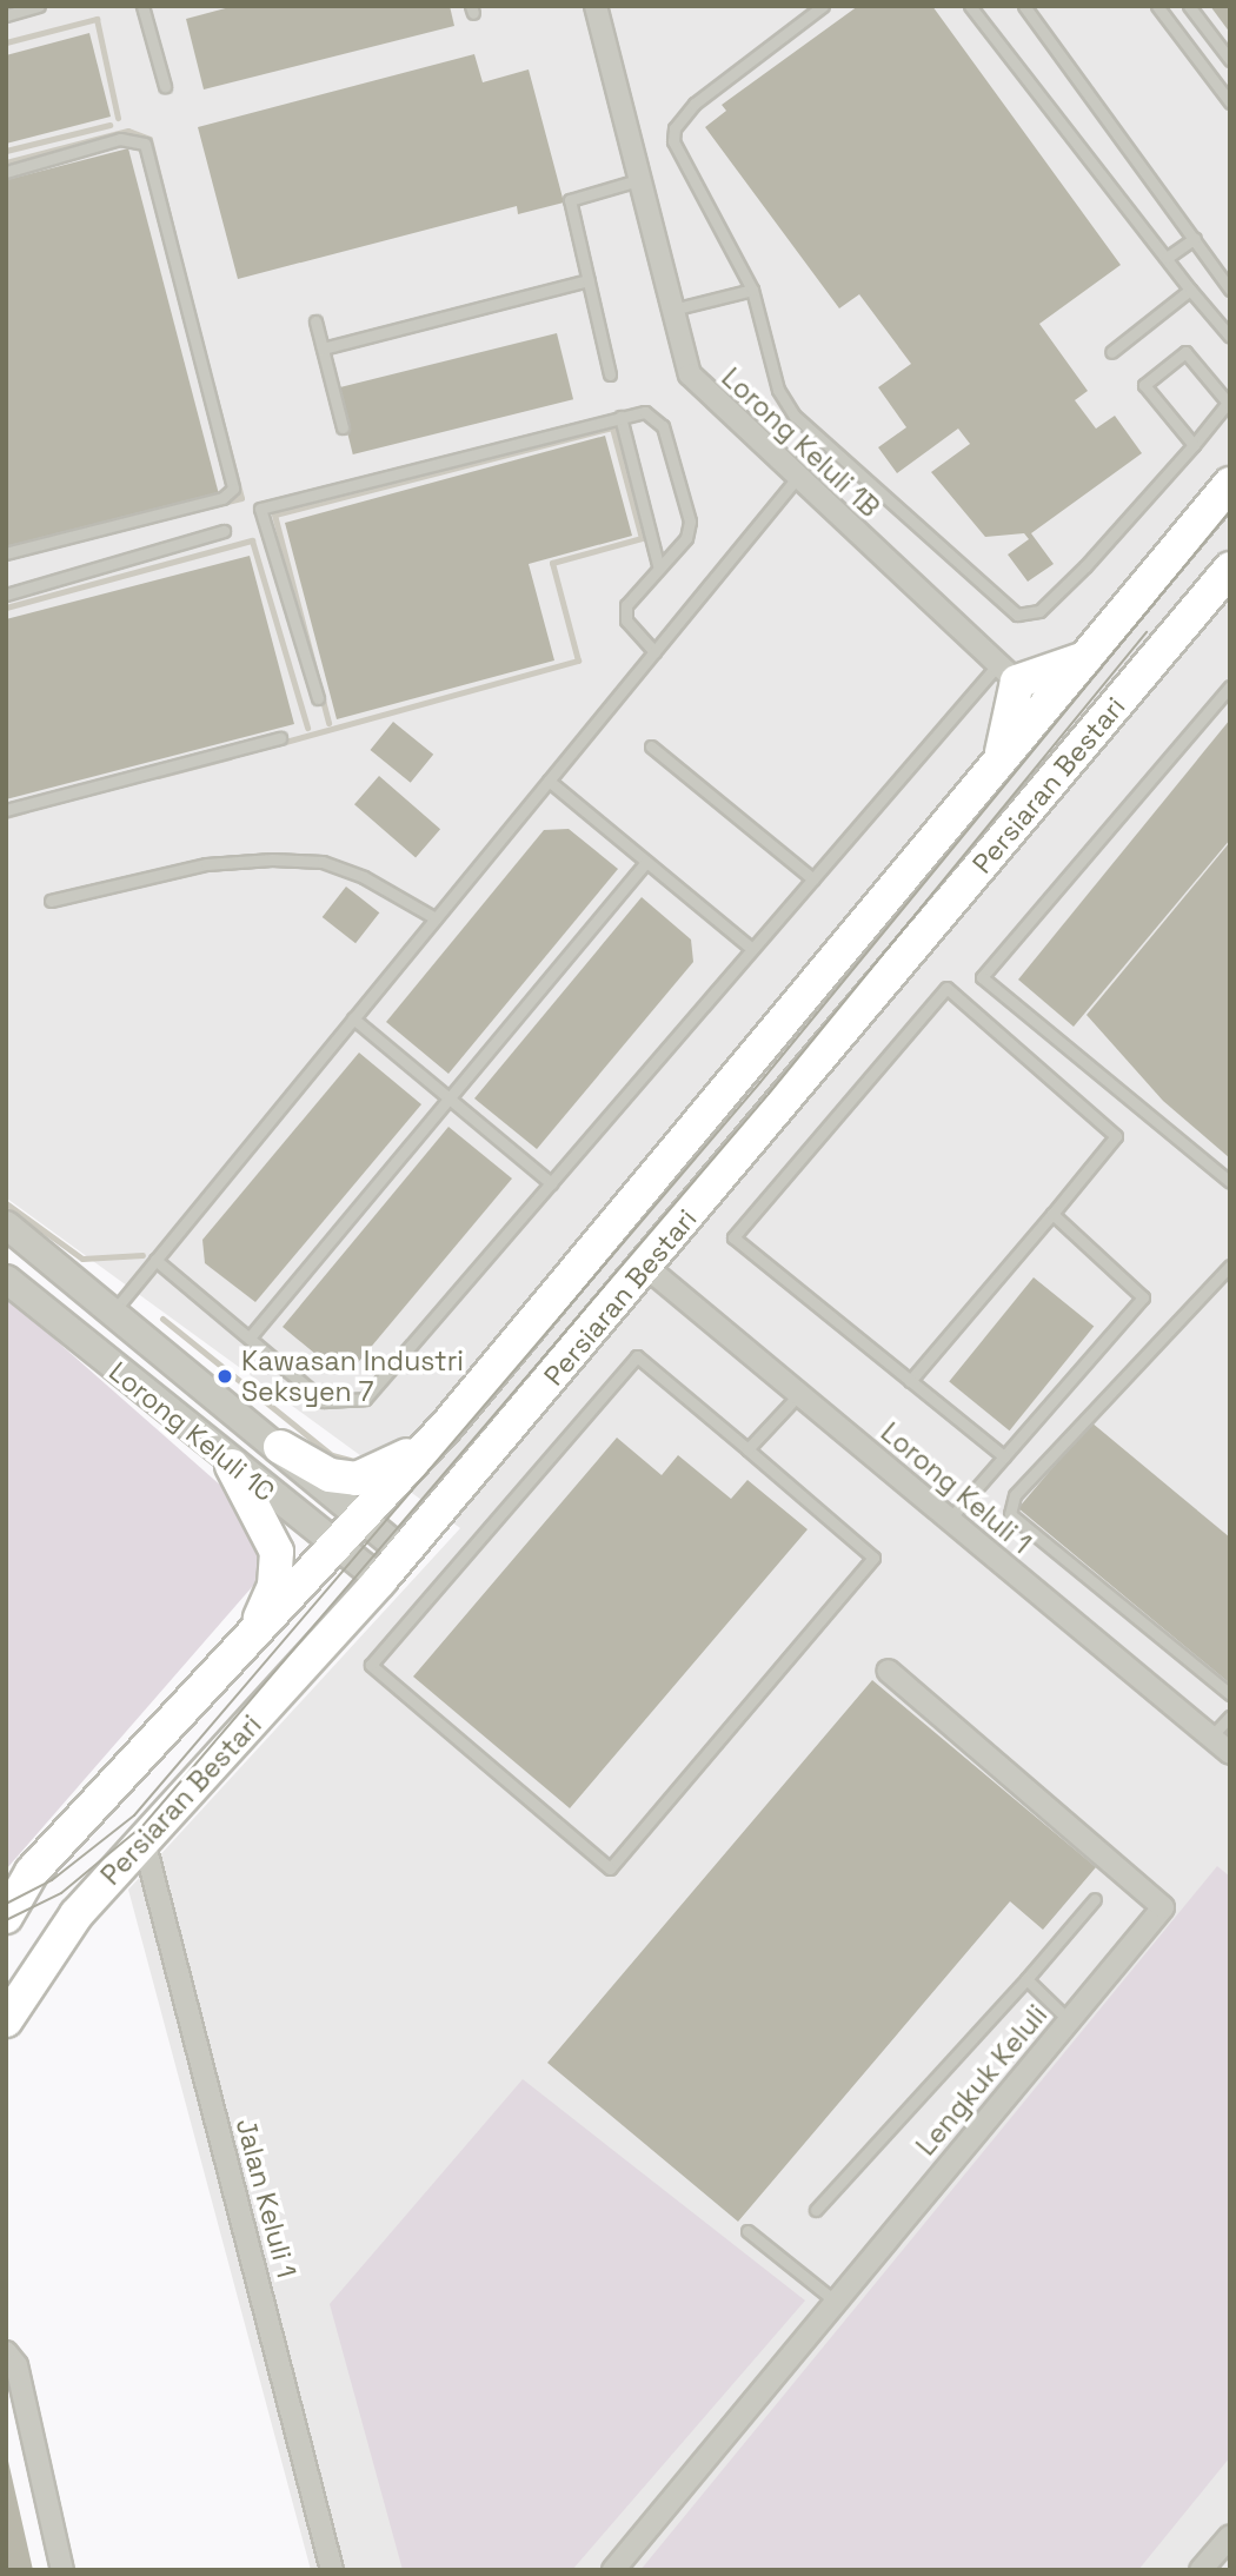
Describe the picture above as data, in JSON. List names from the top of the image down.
{
  "streets": {
    "main road": ["Persiaran Bestari"],
    "street": [
      "Lorong Keluli 1B",
      "Lorong Keluli 1C",
      "Lorong Keluli 1",
      "Lengkuk Keluli",
      "Jalan Keluli 1"
    ]
  },
  "crossings": [
    ["Lorong Keluli 1B", "Persiaran Bestari"],
    ["Persiaran Bestari", "Lorong Keluli 1C"],
    ["Persiaran Bestari", "Lorong Keluli 1"],
    ["Persiaran Bestari", "Jalan Keluli 1"]
  ],
  "places": ["Kawasan Industri Seksyen 7"]
}
